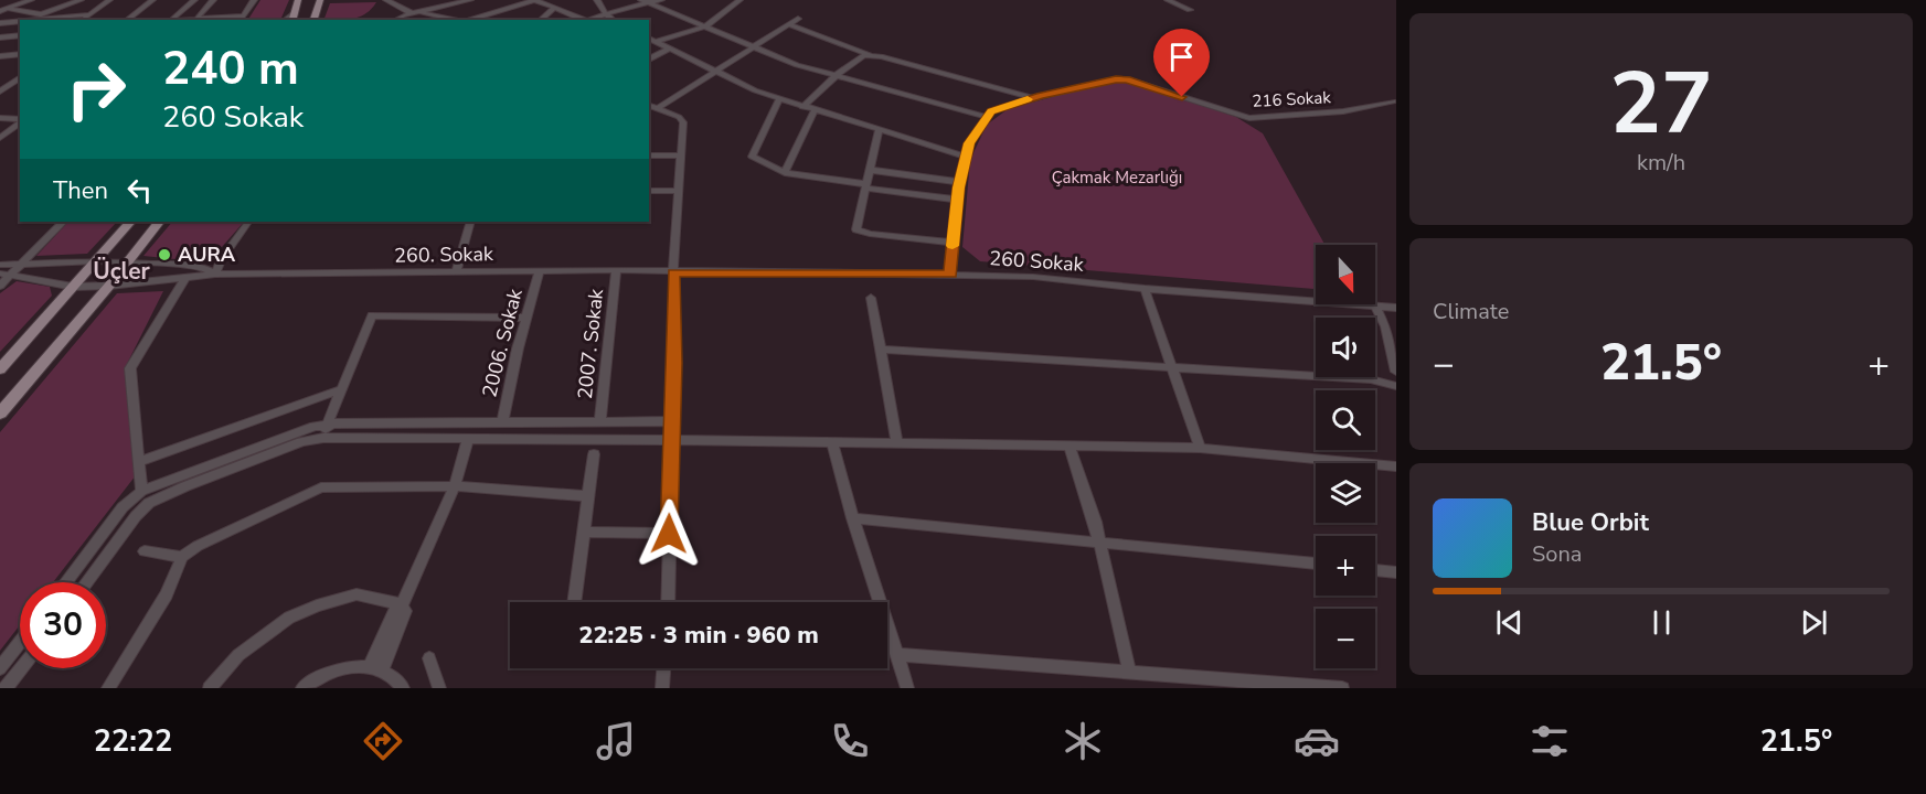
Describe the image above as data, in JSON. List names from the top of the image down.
{
  "streets": {
    "street": [
      "216 Sokak",
      "260. Sokak",
      "260 Sokak",
      "2006. Sokak",
      "2007. Sokak"
    ]
  },
  "crossings": [
    ["260. Sokak", "260 Sokak"],
    ["260. Sokak", "2006. Sokak"],
    ["260. Sokak", "2007. Sokak"]
  ],
  "districts": ["Üçler"],
  "parks": ["Çakmak Mezarlığı"],
  "places": ["AURA"],
  "north": "bottom",
  "page": {
    "tile": [
      ["27", "km/h"],
      "Climate"
    ],
    "turn": ["240 m", "260 Sokak"],
    "then": "Then",
    "map_buttons": ["+", "−"],
    "heat": ["−", "21.5°", "+"],
    "song": ["Blue Orbit", "Sona"],
    "limit": "30",
    "trip": "22:25 · 3 min · 960 m",
    "tabs": ["22:22", "21.5°"]
  }
}
